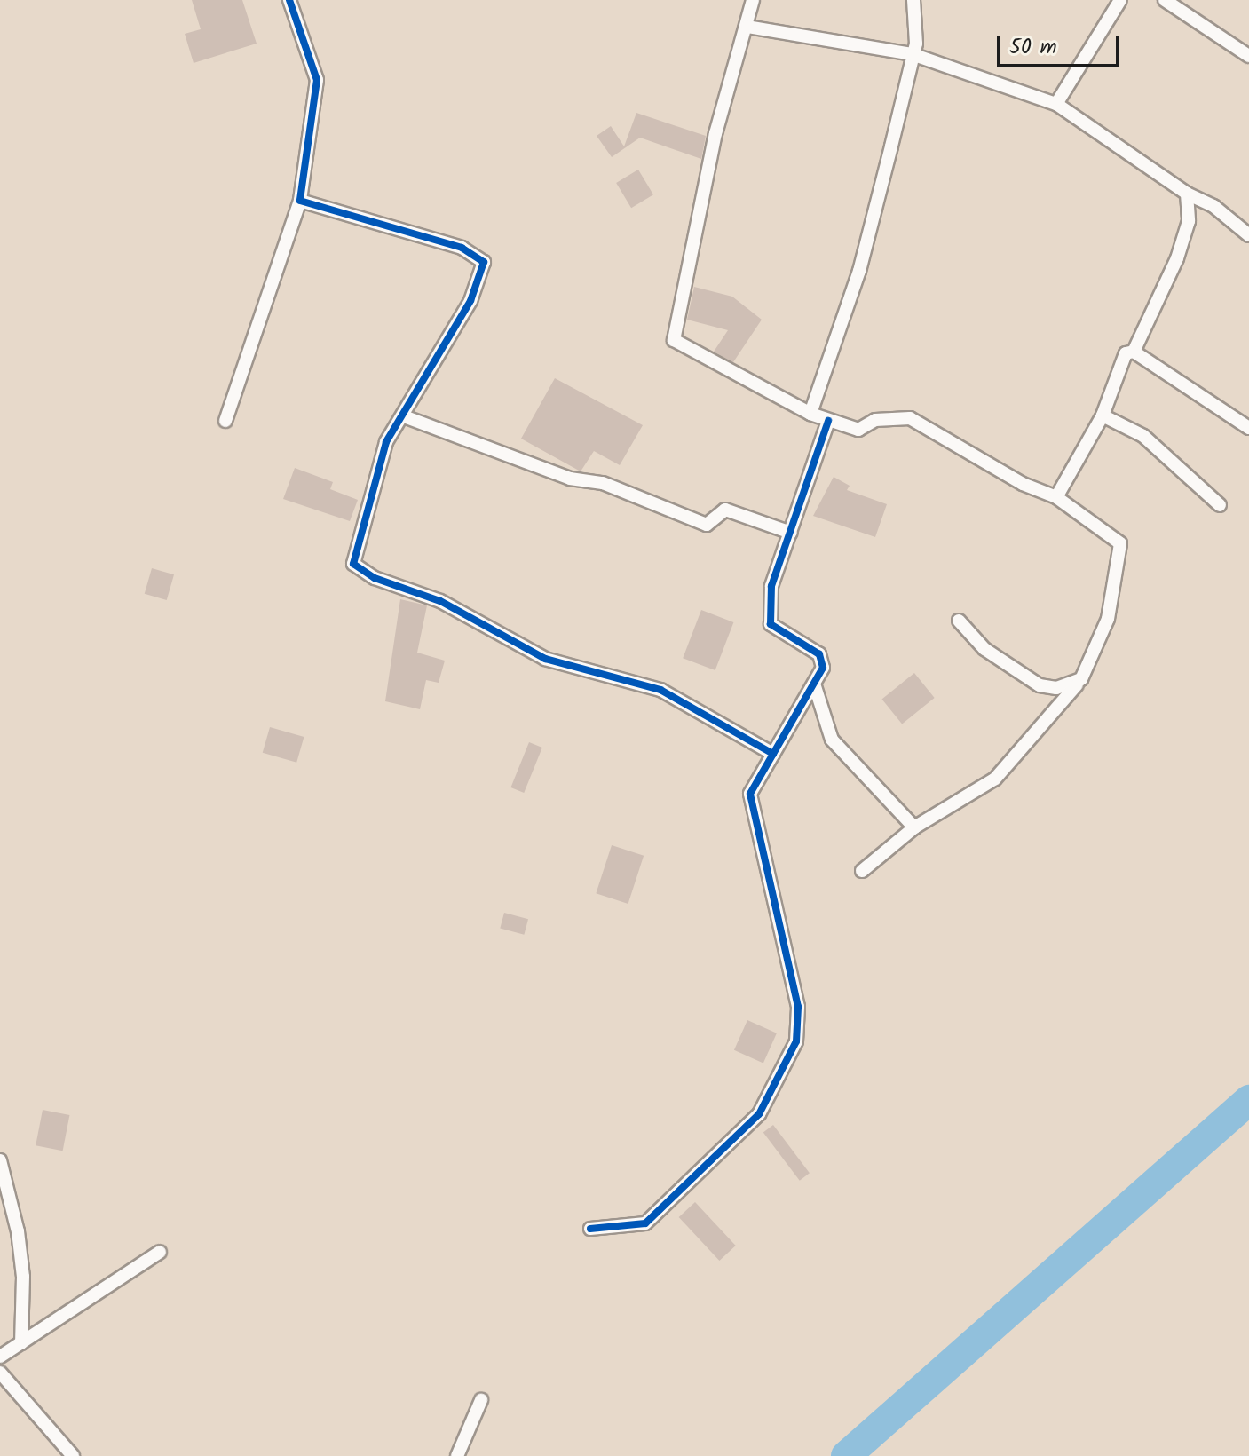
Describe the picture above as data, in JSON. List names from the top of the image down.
{
  "scale_bar": "50 m"
}
